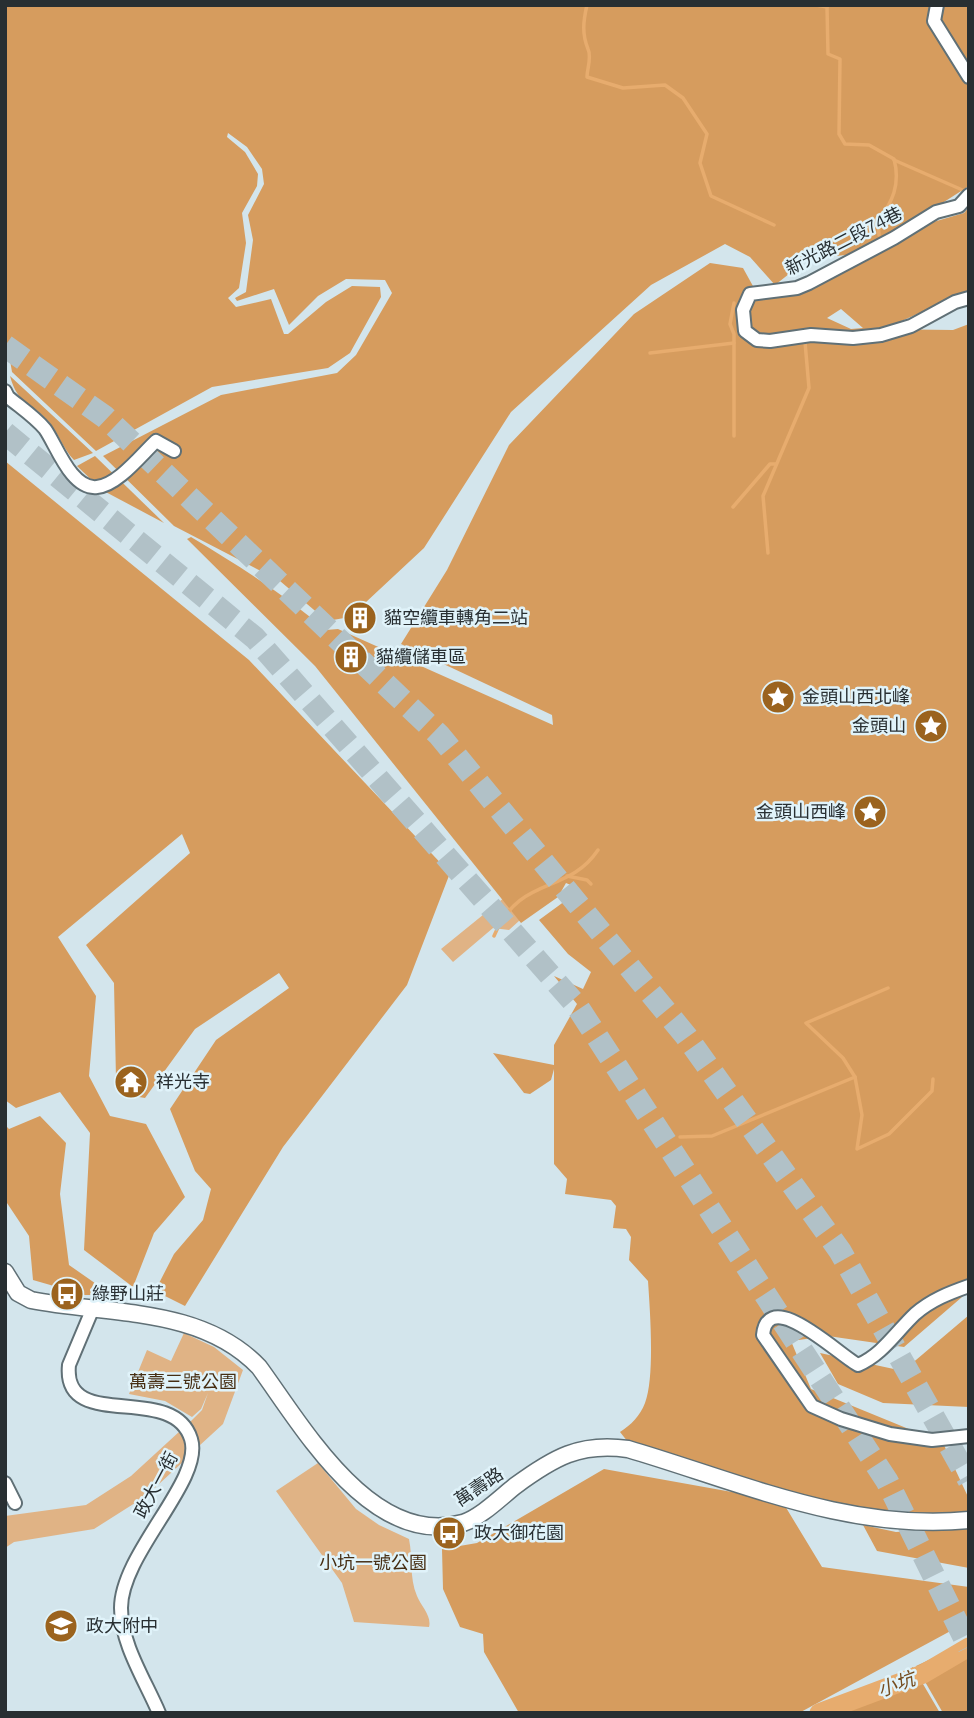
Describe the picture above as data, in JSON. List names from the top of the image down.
{
  "streets": {
    "street": ["新光路二段74巷", "政大一街", "萬壽路"]
  },
  "crossings": [
    ["政大一街", "萬壽路"]
  ],
  "water": ["小坑"],
  "parks": ["萬壽三號公園", "小坑一號公園"],
  "places": {
    "building": ["貓空纜車轉角二站", "貓纜儲車區"],
    "place": ["金頭山西北峰", "金頭山", "金頭山西峰"],
    "temple": ["祥光寺"],
    "bus stop": ["綠野山莊", "政大御花園"],
    "school or university": ["政大附中"]
  }
}
